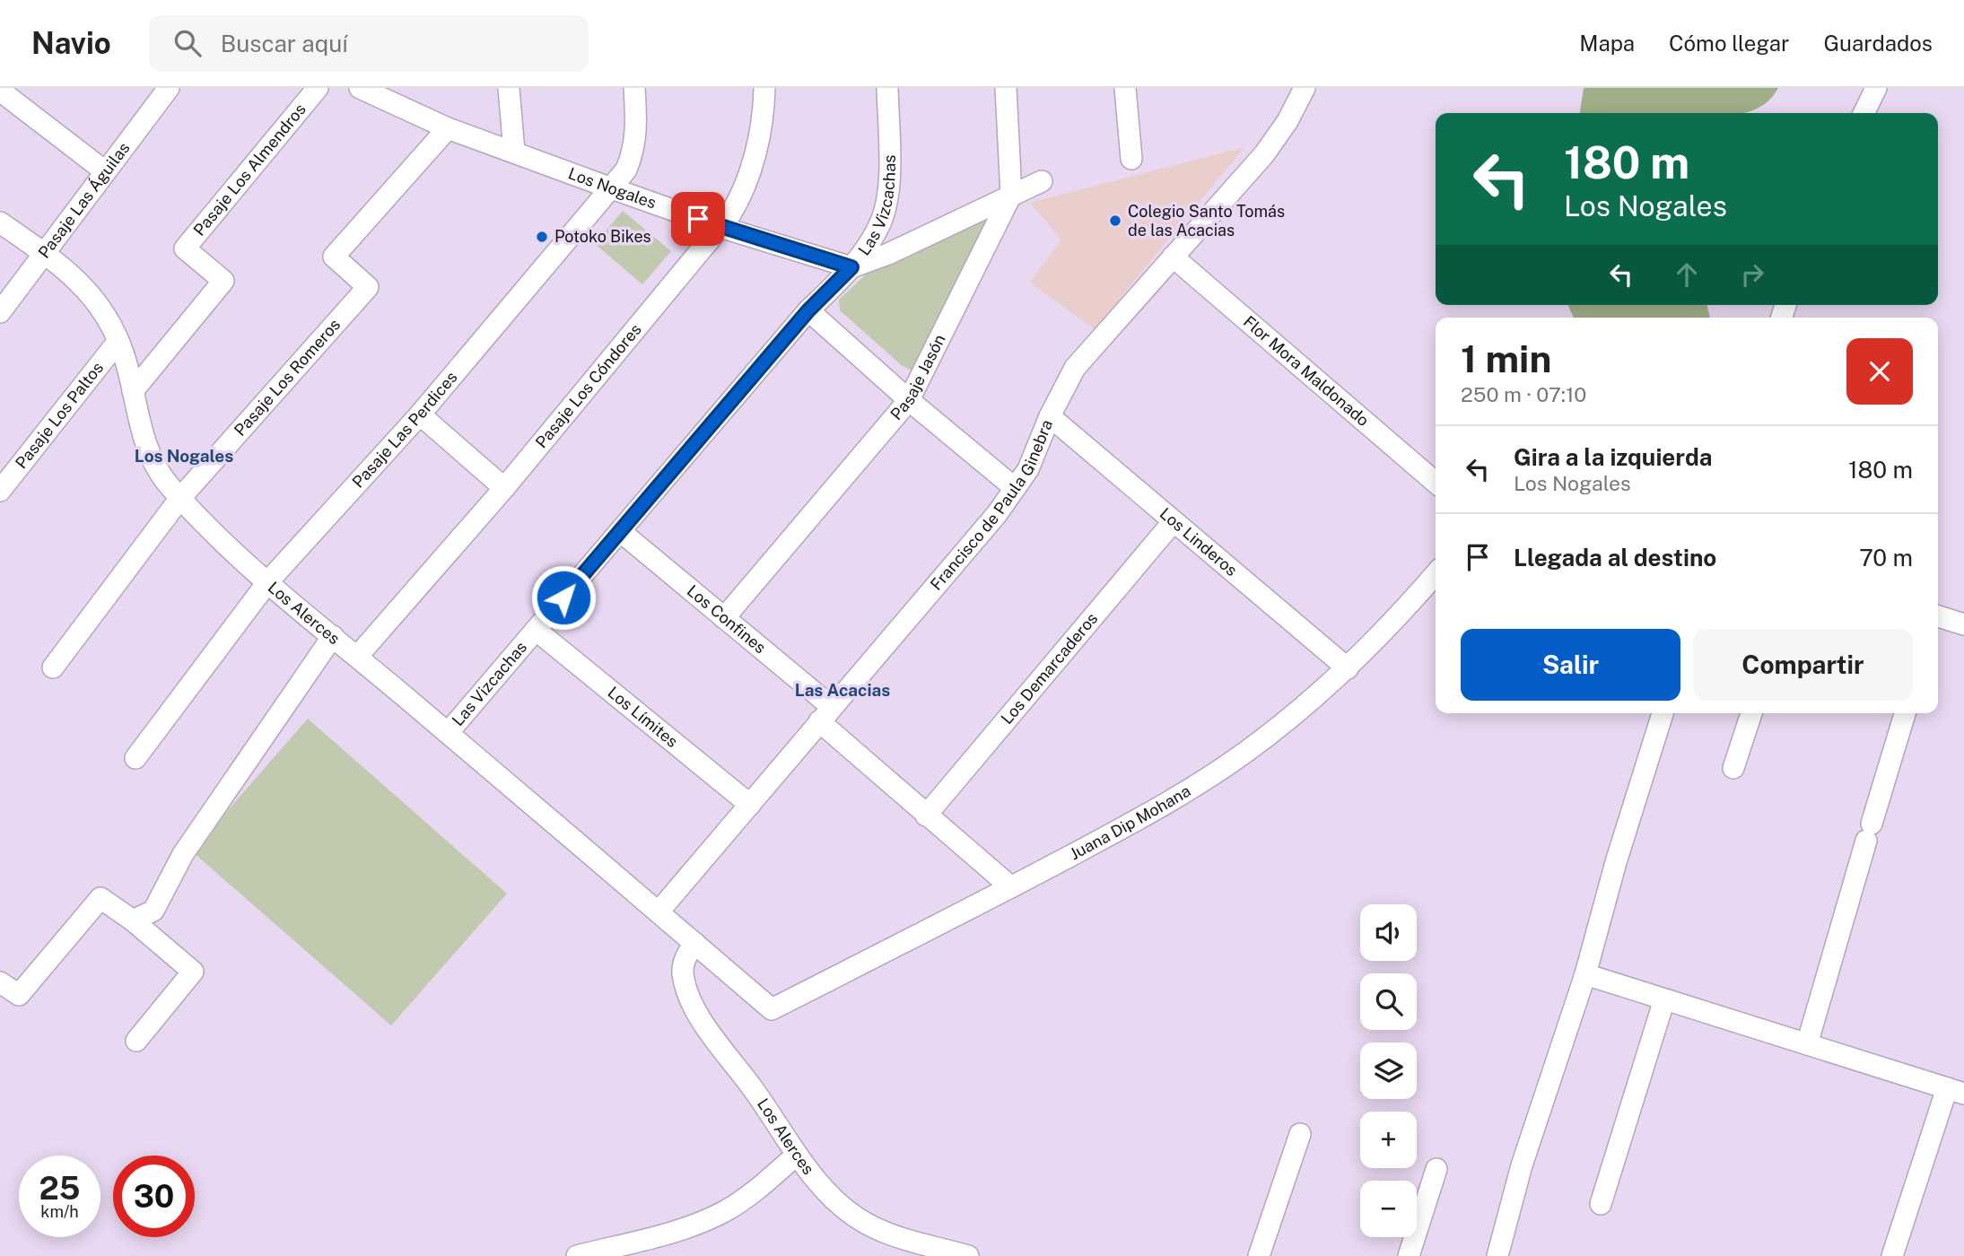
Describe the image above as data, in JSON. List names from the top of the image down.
{
  "streets": {
    "street": [
      "Pasaje Los Almendros",
      "Los Nogales",
      "Pasaje Las Águilas",
      "Las Vizcachas",
      "Flor Mora Maldonado",
      "Pasaje Jasón",
      "Pasaje Los Romeros",
      "Pasaje Los Cóndores",
      "Pasaje Los Paltos",
      "Pasaje Las Perdices",
      "Francisco de Paula Ginebra",
      "Los Linderos",
      "Los Alerces",
      "Los Confines",
      "Los Demarcaderos",
      "Los Límites",
      "Juana Dip Mohana"
    ]
  },
  "crossings": [
    ["Pasaje Los Almendros", "Los Alerces"],
    ["Los Nogales", "Las Vizcachas"],
    ["Los Nogales", "Pasaje Los Romeros"],
    ["Los Nogales", "Pasaje Los Cóndores"],
    ["Los Nogales", "Pasaje Las Perdices"],
    ["Pasaje Las Águilas", "Los Alerces"],
    ["Las Vizcachas", "Los Alerces"],
    ["Las Vizcachas", "Los Confines"],
    ["Las Vizcachas", "Los Límites"],
    ["Flor Mora Maldonado", "Francisco de Paula Ginebra"],
    ["Pasaje Jasón", "Los Confines"],
    ["Pasaje Los Romeros", "Los Alerces"],
    ["Pasaje Los Cóndores", "Los Alerces"],
    ["Pasaje Los Paltos", "Los Alerces"],
    ["Pasaje Las Perdices", "Los Alerces"],
    ["Francisco de Paula Ginebra", "Los Linderos"],
    ["Francisco de Paula Ginebra", "Los Alerces"],
    ["Francisco de Paula Ginebra", "Los Confines"],
    ["Francisco de Paula Ginebra", "Los Límites"],
    ["Los Linderos", "Los Demarcaderos"],
    ["Los Linderos", "Juana Dip Mohana"],
    ["Los Alerces", "Juana Dip Mohana"],
    ["Los Confines", "Los Demarcaderos"],
    ["Los Confines", "Juana Dip Mohana"]
  ],
  "districts": ["Los Nogales", "Las Acacias"],
  "places": ["Colegio Santo Tomás de las Acacias", "Potoko Bikes"],
  "page": {
    "header": "Navio",
    "search": "Buscar aquí",
    "nav": ["Mapa", "Cómo llegar", "Guardados"],
    "turn": ["180 m", "Los Nogales"],
    "heading": ["1 min", "250 m · 07:10"],
    "list": [
      {
        "name": "Gira a la izquierda",
        "note": "Los Nogales",
        "value": "180 m"
      },
      {
        "name": "Llegada al destino",
        "value": "70 m"
      }
    ],
    "buttons": ["Salir", "Compartir"],
    "map_buttons": ["+", "−"],
    "speed": "25 km/h",
    "limit": "30"
  }
}
